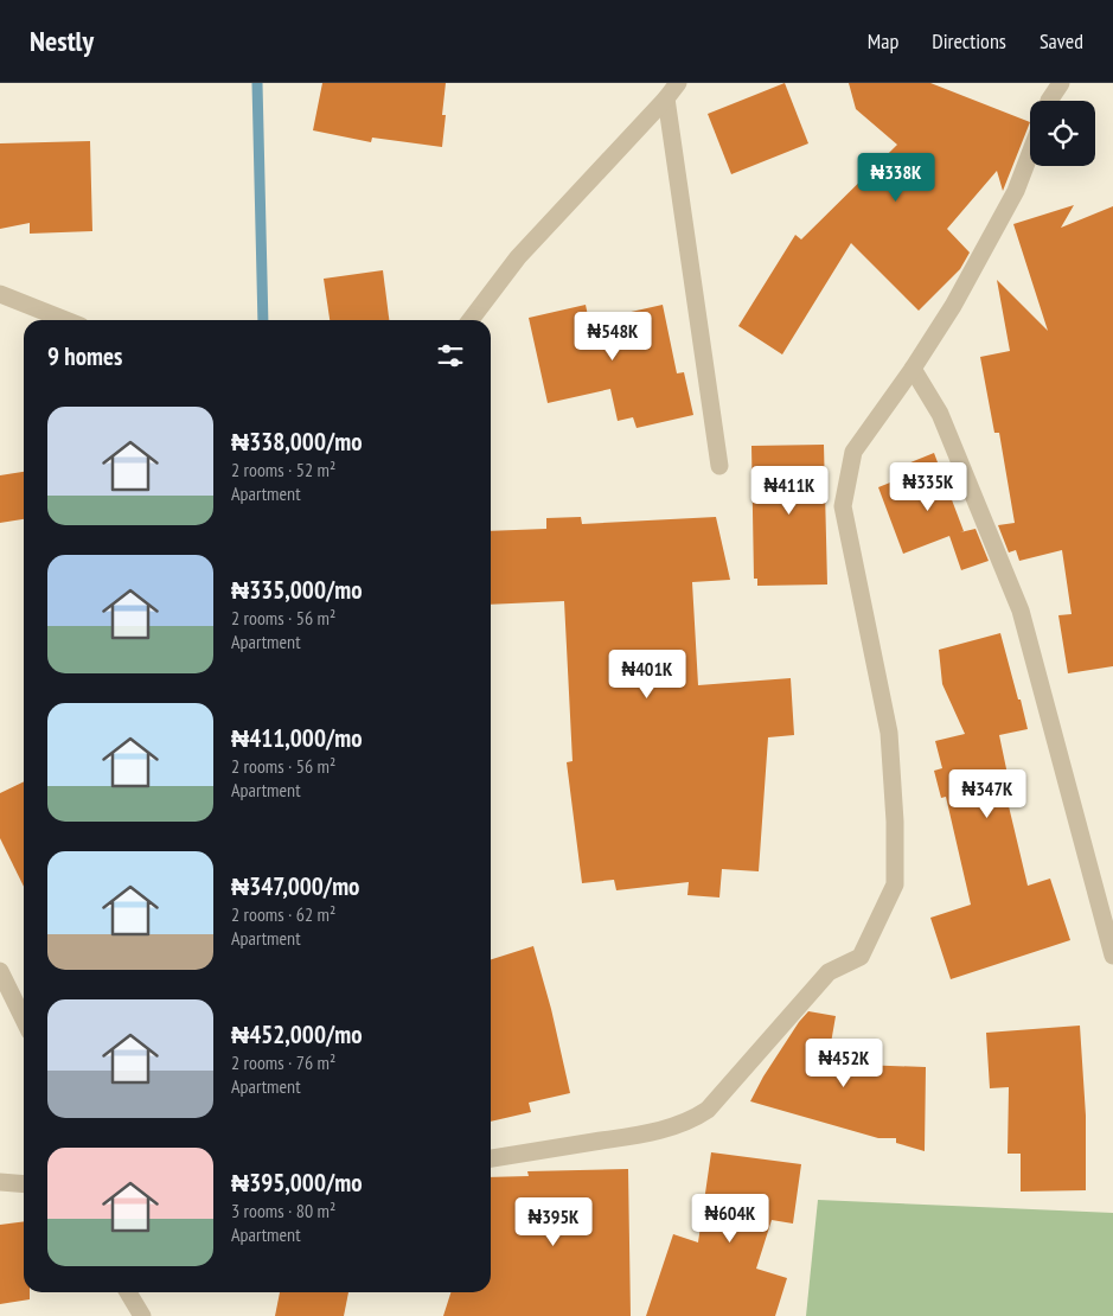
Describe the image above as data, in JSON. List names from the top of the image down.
{
  "page": {
    "header": "Nestly",
    "nav": ["Map", "Directions", "Saved"],
    "price": [
      "₦338K",
      "₦548K",
      "₦335K",
      "₦411K",
      "₦401K",
      "₦347K",
      "₦452K",
      "₦604K",
      "₦395K"
    ],
    "heading": "9 homes",
    "list": [
      {
        "name": "₦338,000/mo",
        "note": "2 rooms · 52 m² · Apartment"
      },
      {
        "name": "₦335,000/mo",
        "note": "2 rooms · 56 m² · Apartment"
      },
      {
        "name": "₦411,000/mo",
        "note": "2 rooms · 56 m² · Apartment"
      },
      {
        "name": "₦347,000/mo",
        "note": "2 rooms · 62 m² · Apartment"
      },
      {
        "name": "₦452,000/mo",
        "note": "2 rooms · 76 m² · Apartment"
      },
      {
        "name": "₦395,000/mo",
        "note": "3 rooms · 80 m² · Apartment"
      }
    ]
  }
}
